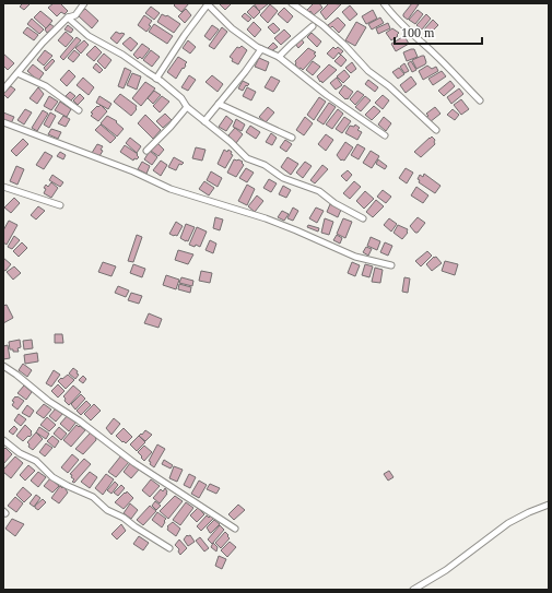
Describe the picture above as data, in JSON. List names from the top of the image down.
{
  "scale_bar": "100 m"
}
